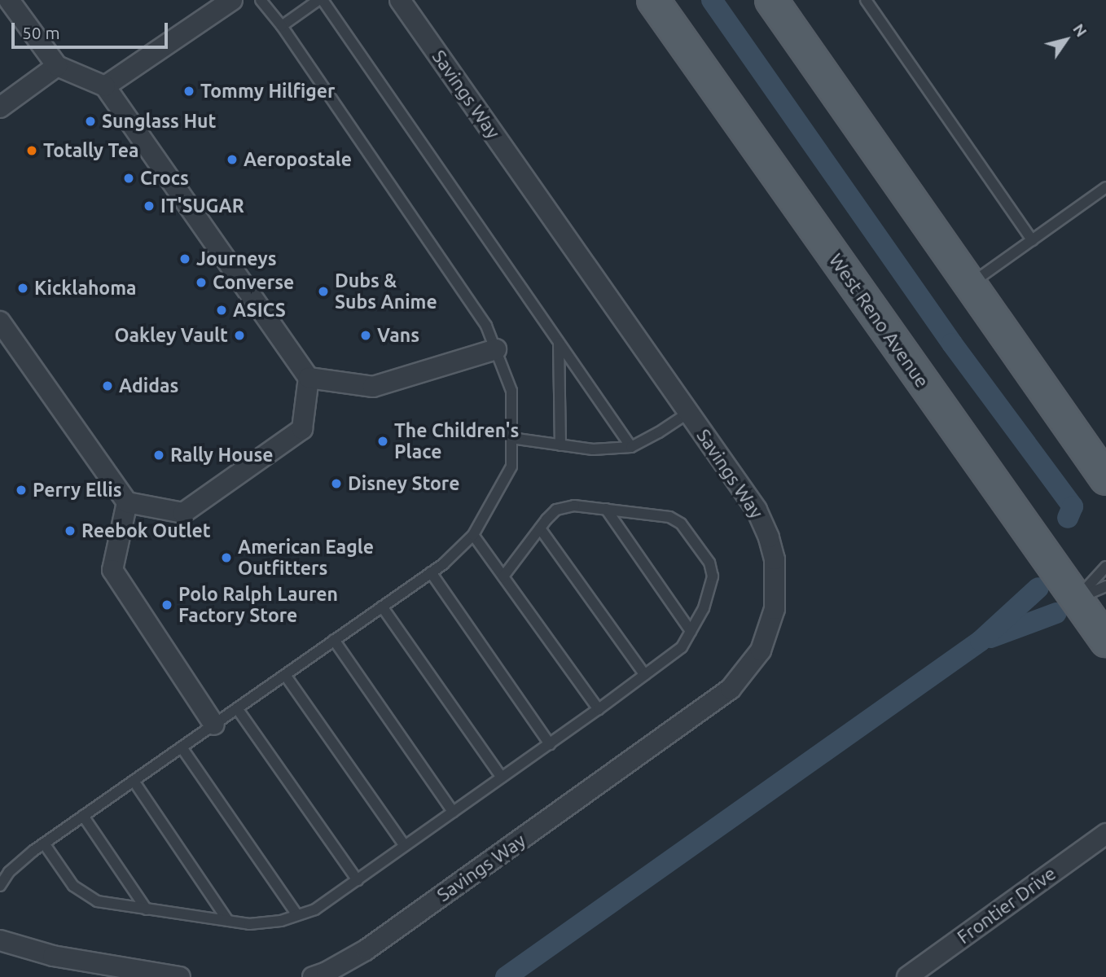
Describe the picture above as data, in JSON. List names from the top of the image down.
{
  "streets": {
    "main road": ["West Reno Avenue"],
    "street": ["Savings Way", "Frontier Drive"]
  },
  "places": [
    "Tommy Hilfiger",
    "Sunglass Hut",
    "Totally Tea",
    "Aeropostale",
    "Crocs",
    "IT'SUGAR",
    "Journeys",
    "Converse",
    "Kicklahoma",
    "Dubs & Subs Anime",
    "ASICS",
    "Oakley Vault",
    "Vans",
    "Adidas",
    "The Children's Place",
    "Rally House",
    "Disney Store",
    "Perry Ellis",
    "Reebok Outlet",
    "American Eagle Outfitters",
    "Polo Ralph Lauren Factory Store"
  ],
  "scale_bar": "50 m",
  "north": "top right"
}
